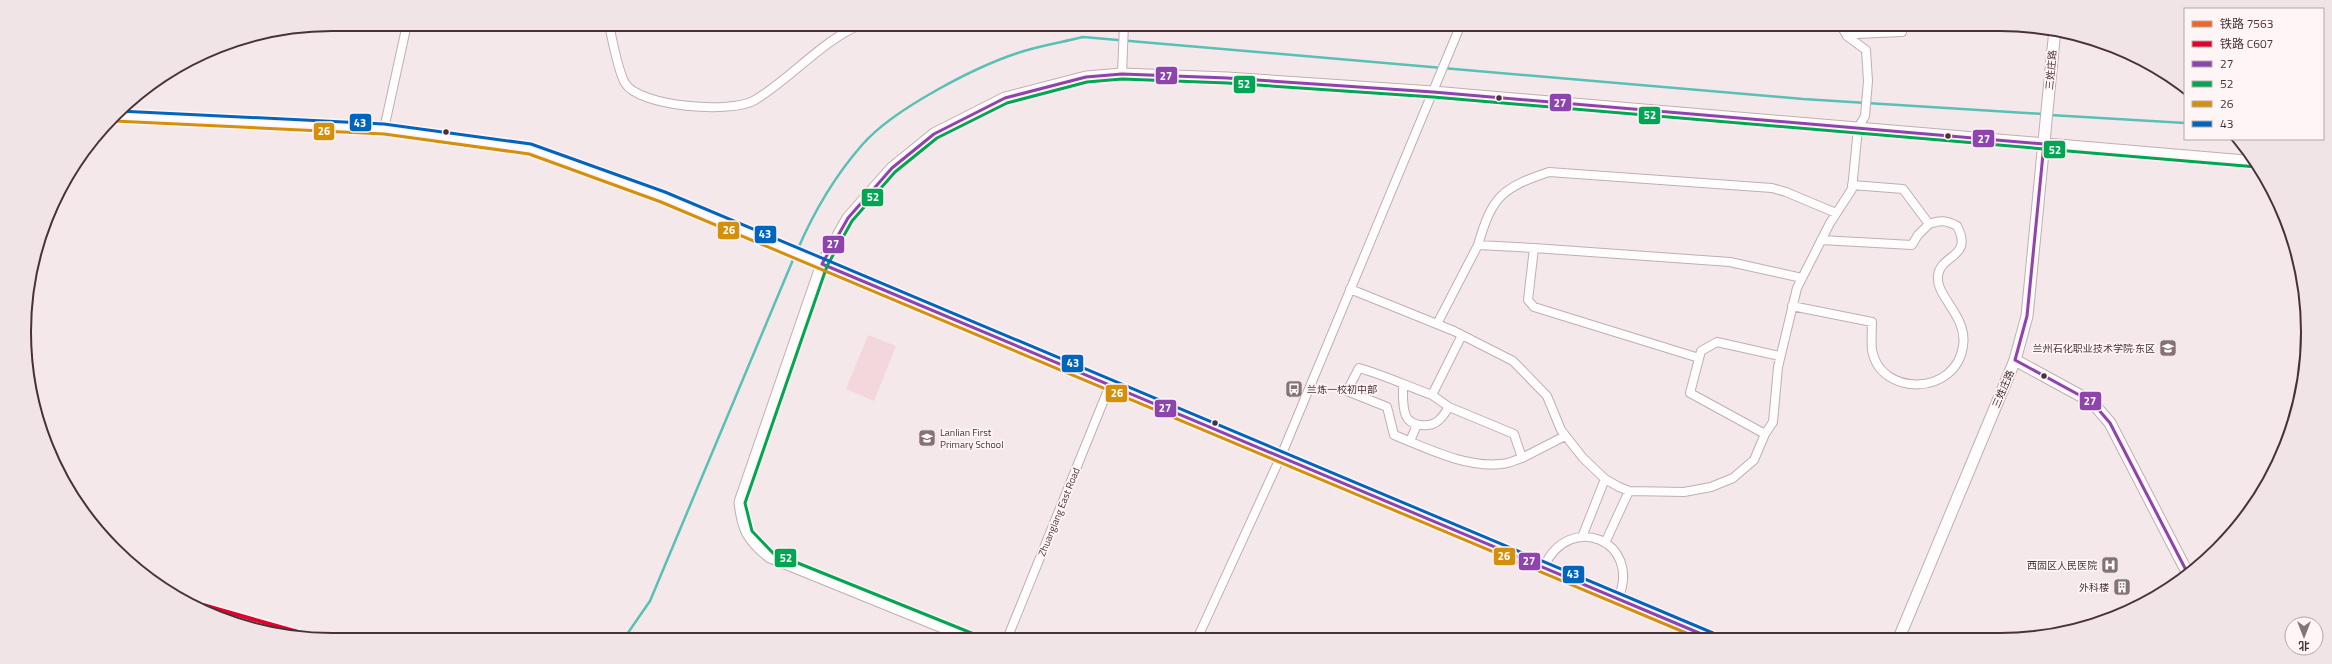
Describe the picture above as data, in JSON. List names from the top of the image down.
{
  "streets": {
    "street": ["三姓庄路", "Zhuanglang East Road"]
  },
  "places": {
    "school or university": ["兰州石化职业技术学院·东区", "Lanlian First Primary School"],
    "bus stop": ["兰炼一校初中部"],
    "hospital": ["西固区人民医院"],
    "building": ["外科楼"]
  },
  "lines": [
    "transit line 27",
    "transit line 52",
    "transit line 43",
    "transit line 26",
    "rail line C607"
  ],
  "legend": [
    "铁路 7563",
    "铁路 C607",
    "27",
    "52",
    "26",
    "43"
  ],
  "north": "bottom"
}
